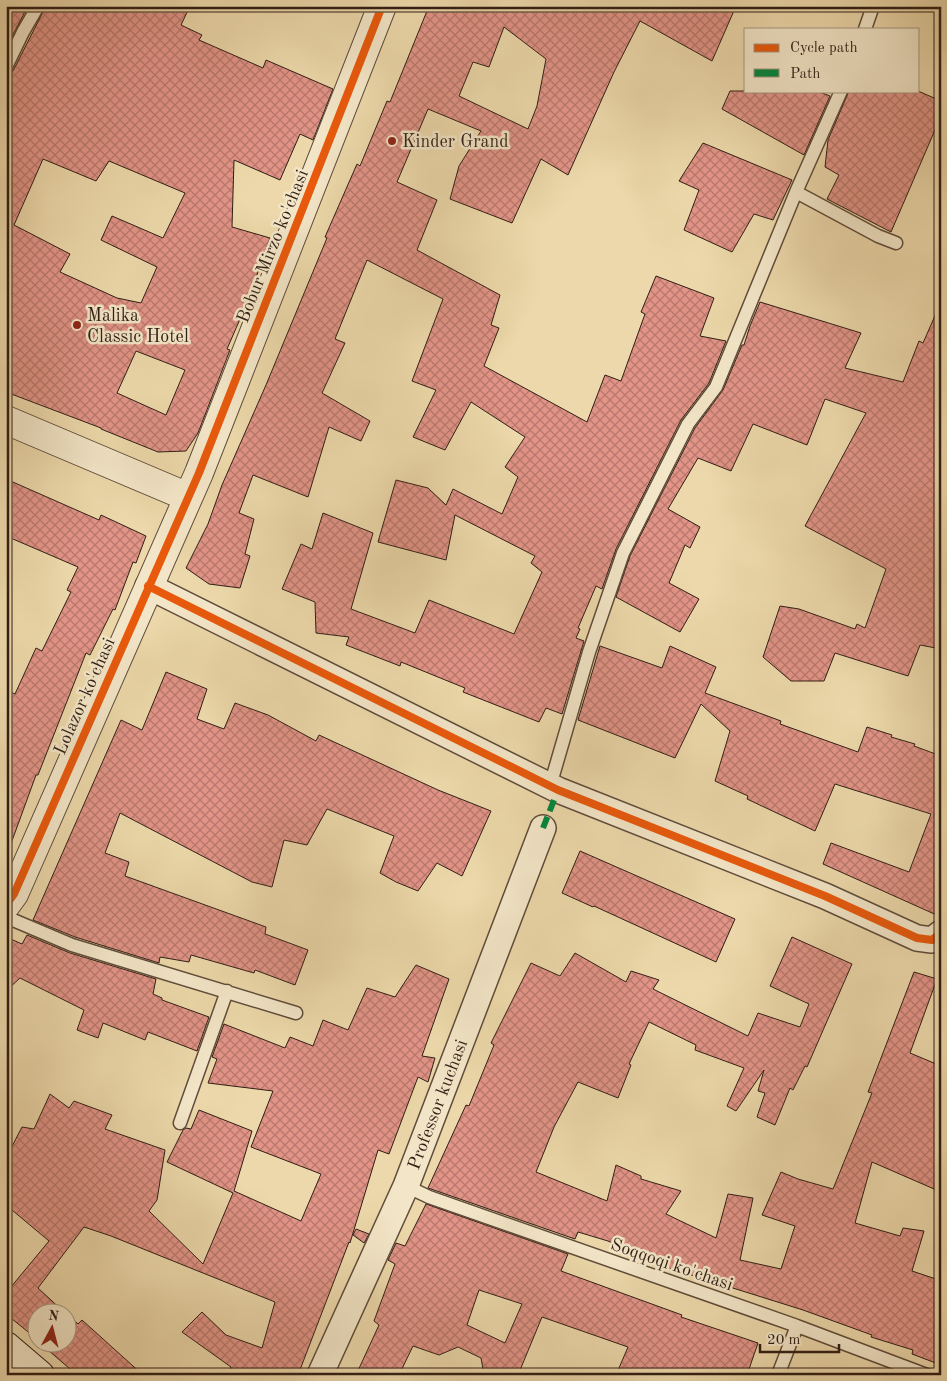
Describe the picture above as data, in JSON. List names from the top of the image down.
{
  "streets": {
    "street": ["Bobur Mirzo ko'chasi", "Lolazor ko'chasi", "Professor kuchasi"],
    "lane": ["Soqqoqi ko'chasi"]
  },
  "crossings": [
    ["Bobur Mirzo ko'chasi", "Lolazor ko'chasi"],
    ["Professor kuchasi", "Soqqoqi ko'chasi"]
  ],
  "places": ["Kinder Grand", "Malika Classic Hotel"],
  "legend": ["Cycle path", "Path"],
  "scale_bar": "20 m",
  "north": "top"
}
